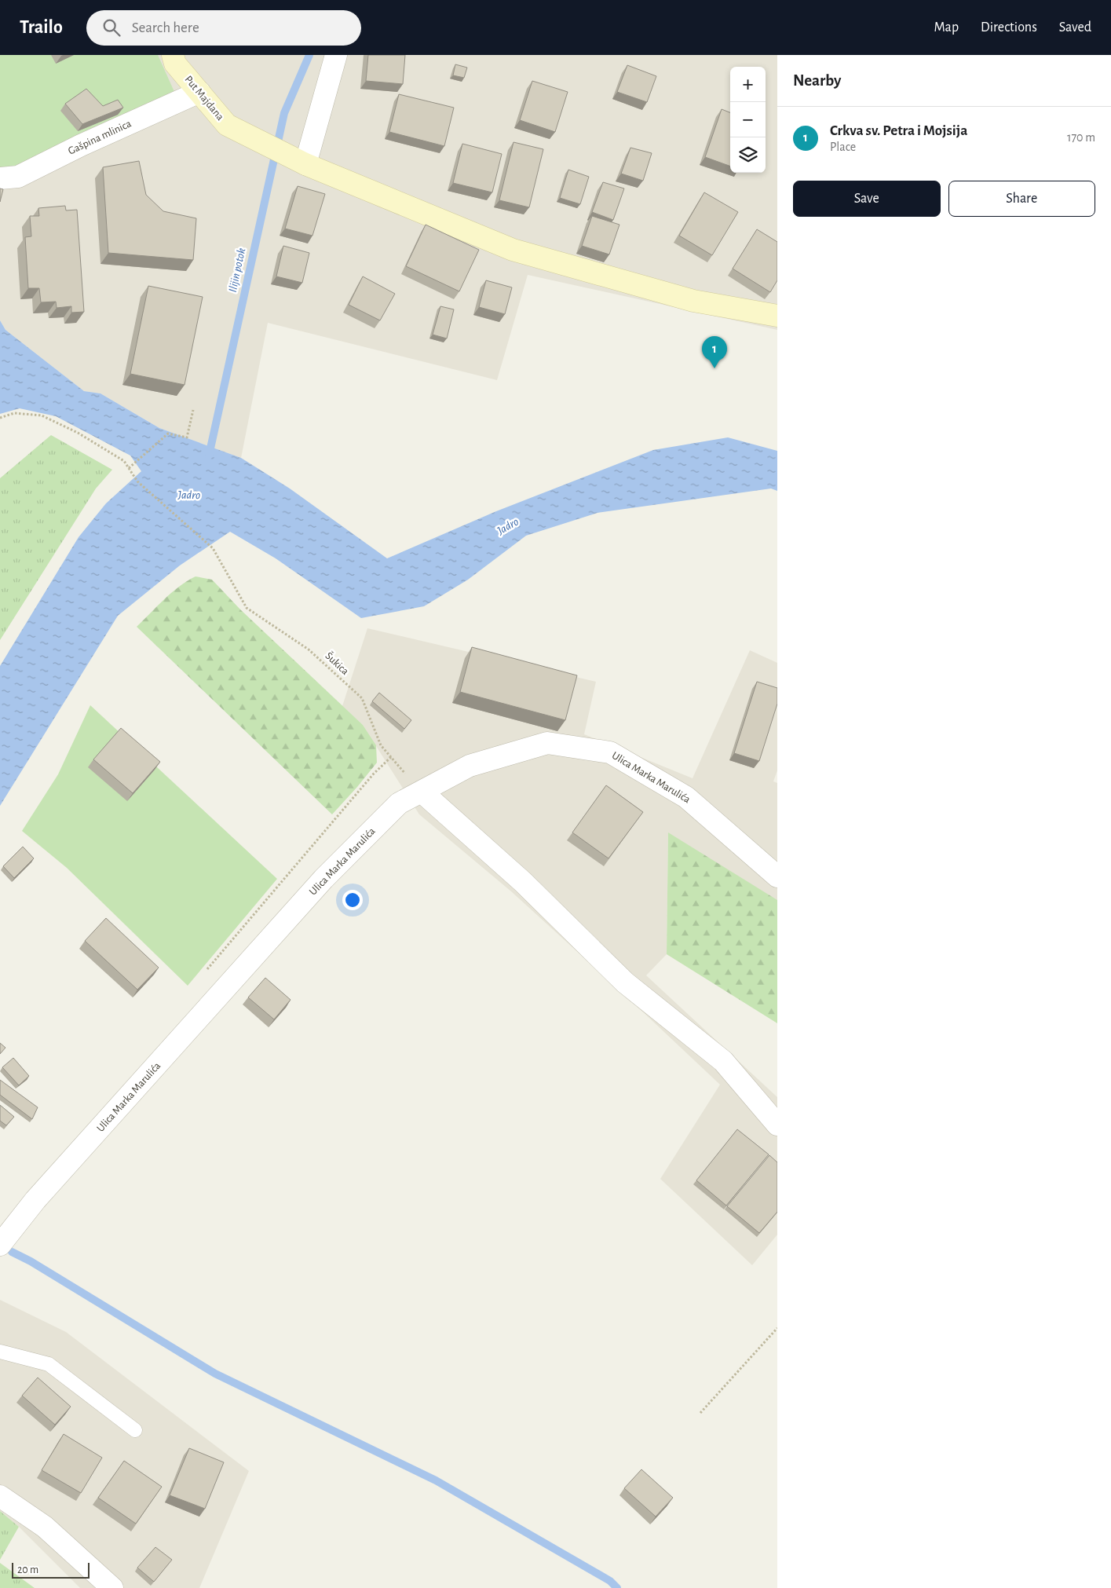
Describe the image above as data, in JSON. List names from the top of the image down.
{
  "streets": {
    "street": ["Put Majdana", "Gašpina mlinica", "Ulica Marka Marulića"],
    "path": ["Šukica"]
  },
  "crossings": [
    ["Put Majdana", "Gašpina mlinica"],
    ["Šukica", "Ulica Marka Marulića"]
  ],
  "water": ["Ilijin potok", "Jadro"],
  "scale_bar": "20 m",
  "page": {
    "header": "Trailo",
    "search": "Search here",
    "nav": ["Map", "Directions", "Saved"],
    "heading": "Nearby",
    "map_buttons": ["+", "−"],
    "list": [
      {
        "mark": "1",
        "name": "Crkva sv. Petra i Mojsija",
        "note": "Place",
        "value": "170 m"
      }
    ],
    "buttons": ["Save", "Share"],
    "pins": "1",
    "scale": "20 m"
  }
}
